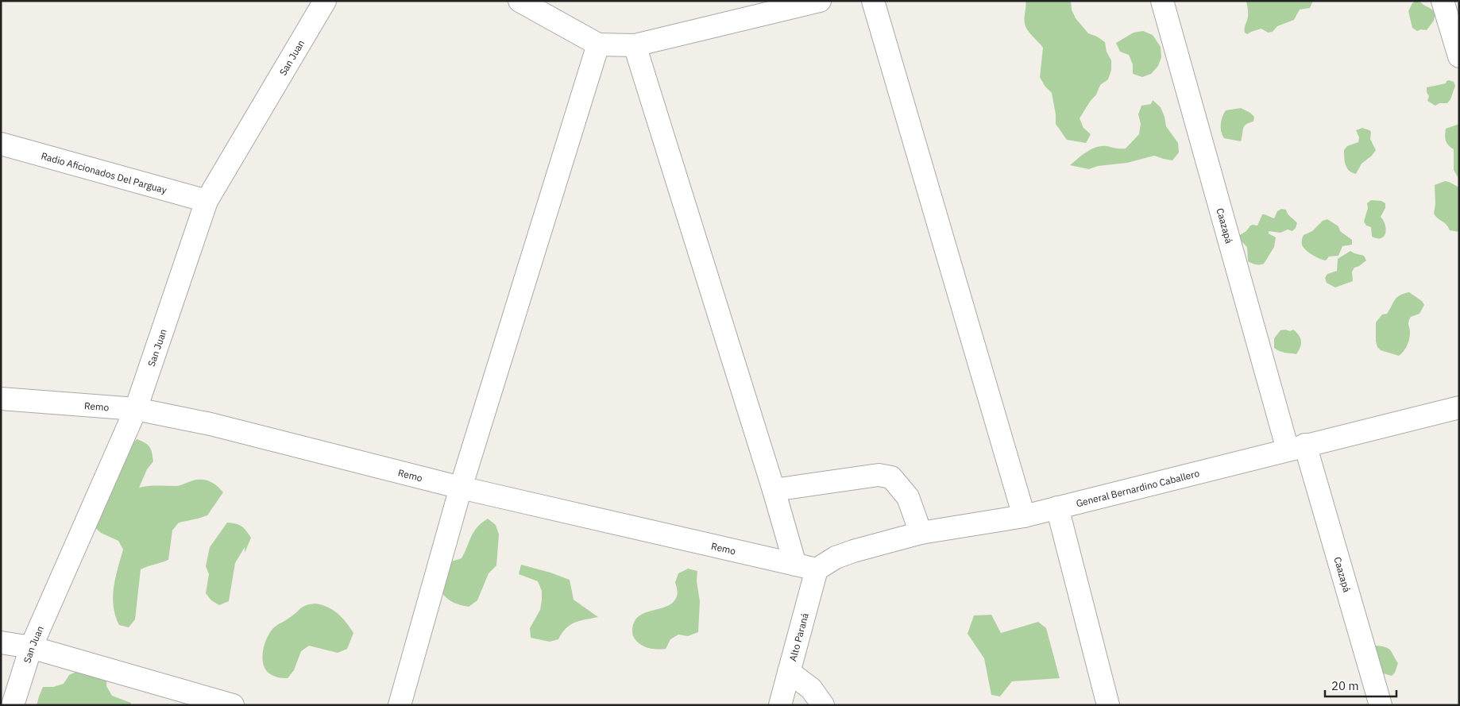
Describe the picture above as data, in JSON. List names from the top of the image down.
{
  "streets": {
    "street": [
      "San Juan",
      "Radio Aficionados Del Parguay",
      "Caazapá",
      "Remo",
      "General Bernardino Caballero",
      "Alto Paraná"
    ]
  },
  "crossings": [
    ["San Juan", "Radio Aficionados Del Parguay"],
    ["San Juan", "Remo"],
    ["Caazapá", "General Bernardino Caballero"],
    ["Remo", "General Bernardino Caballero"],
    ["Remo", "Alto Paraná"],
    ["General Bernardino Caballero", "Alto Paraná"]
  ],
  "scale_bar": "20 m"
}
